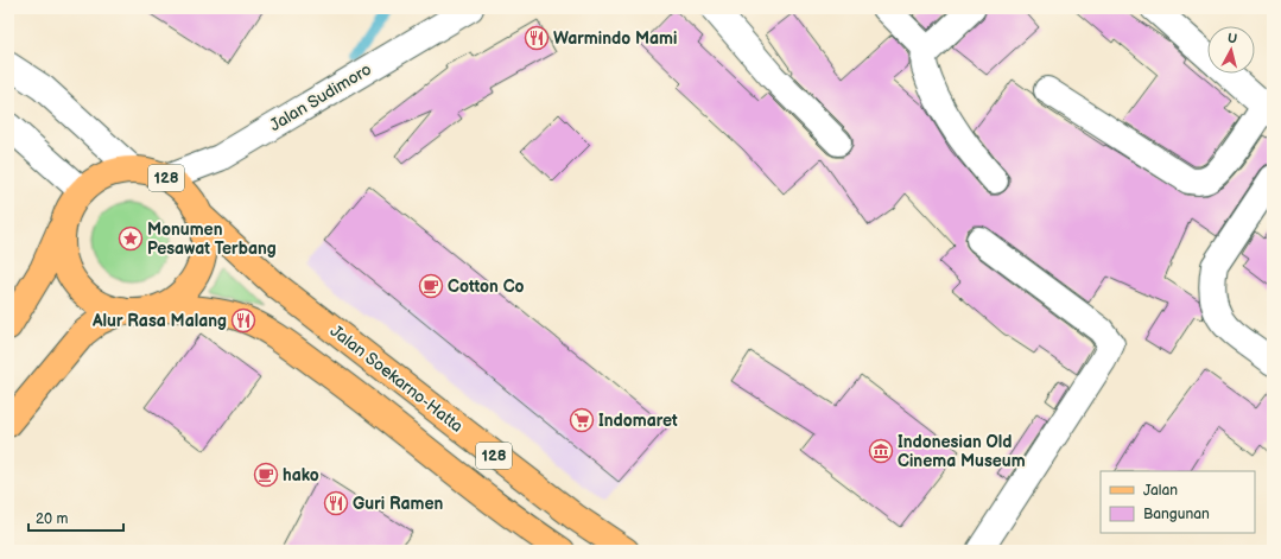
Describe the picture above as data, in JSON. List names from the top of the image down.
{
  "streets": {
    "main road": ["128", "Jalan Soekarno-Hatta"],
    "street": ["Jalan Sudimoro"]
  },
  "crossings": [
    ["Jalan Sudimoro", "Jalan Soekarno-Hatta"]
  ],
  "places": {
    "restaurant": ["Warmindo Mami", "Alur Rasa Malang", "Guri Ramen"],
    "place": ["Monumen Pesawat Terbang"],
    "cafe": ["Cotton Co", "hako"],
    "supermarket": ["Indomaret"],
    "museum": ["Indonesian Old Cinema Museum"]
  },
  "legend": ["Jalan", "Bangunan"],
  "scale_bar": "20 m",
  "north": "top"
}
